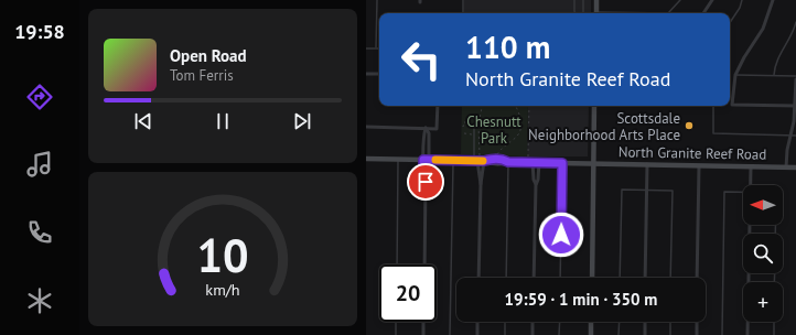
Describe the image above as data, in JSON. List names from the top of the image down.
{
  "streets": {
    "street": ["North Granite Reef Road"]
  },
  "parks": ["Chesnutt Park"],
  "places": ["Scottsdale Neighborhood Arts Place"],
  "north": "left",
  "page": {
    "tabs": "19:58",
    "turn": ["110 m", "North Granite Reef Road"],
    "song": ["Open Road", "Tom Ferris"],
    "map_buttons": "+",
    "limit": "20",
    "trip": "19:59 · 1 min · 350 m",
    "gauge": ["10", "km/h"]
  }
}
